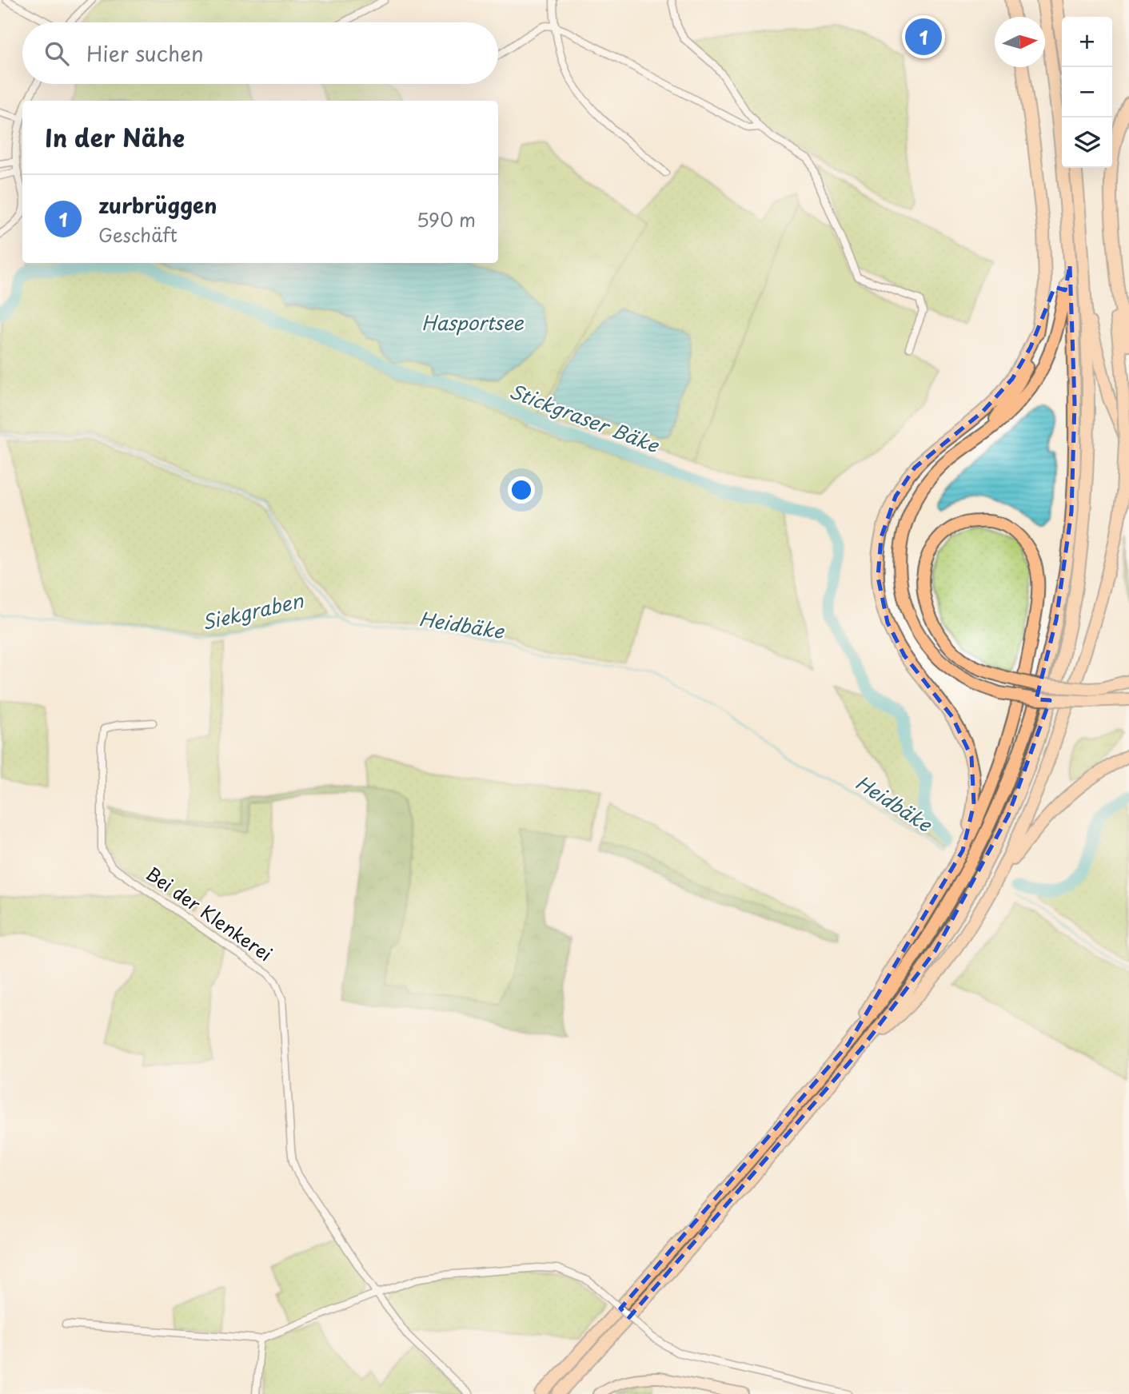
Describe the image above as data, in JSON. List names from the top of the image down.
{
  "streets": {
    "street": ["Bei der Klenkerei"]
  },
  "water": [
    "Hasportsee",
    "Stickgraser Bäke",
    "Siekgraben",
    "Heidbäke"
  ],
  "north": "right",
  "page": {
    "pins": "1",
    "map_buttons": ["+", "−"],
    "search": "Hier suchen",
    "heading": "In der Nähe",
    "list": [
      {
        "mark": "1",
        "name": "zurbrüggen",
        "note": "Geschäft",
        "value": "590 m"
      }
    ]
  }
}
